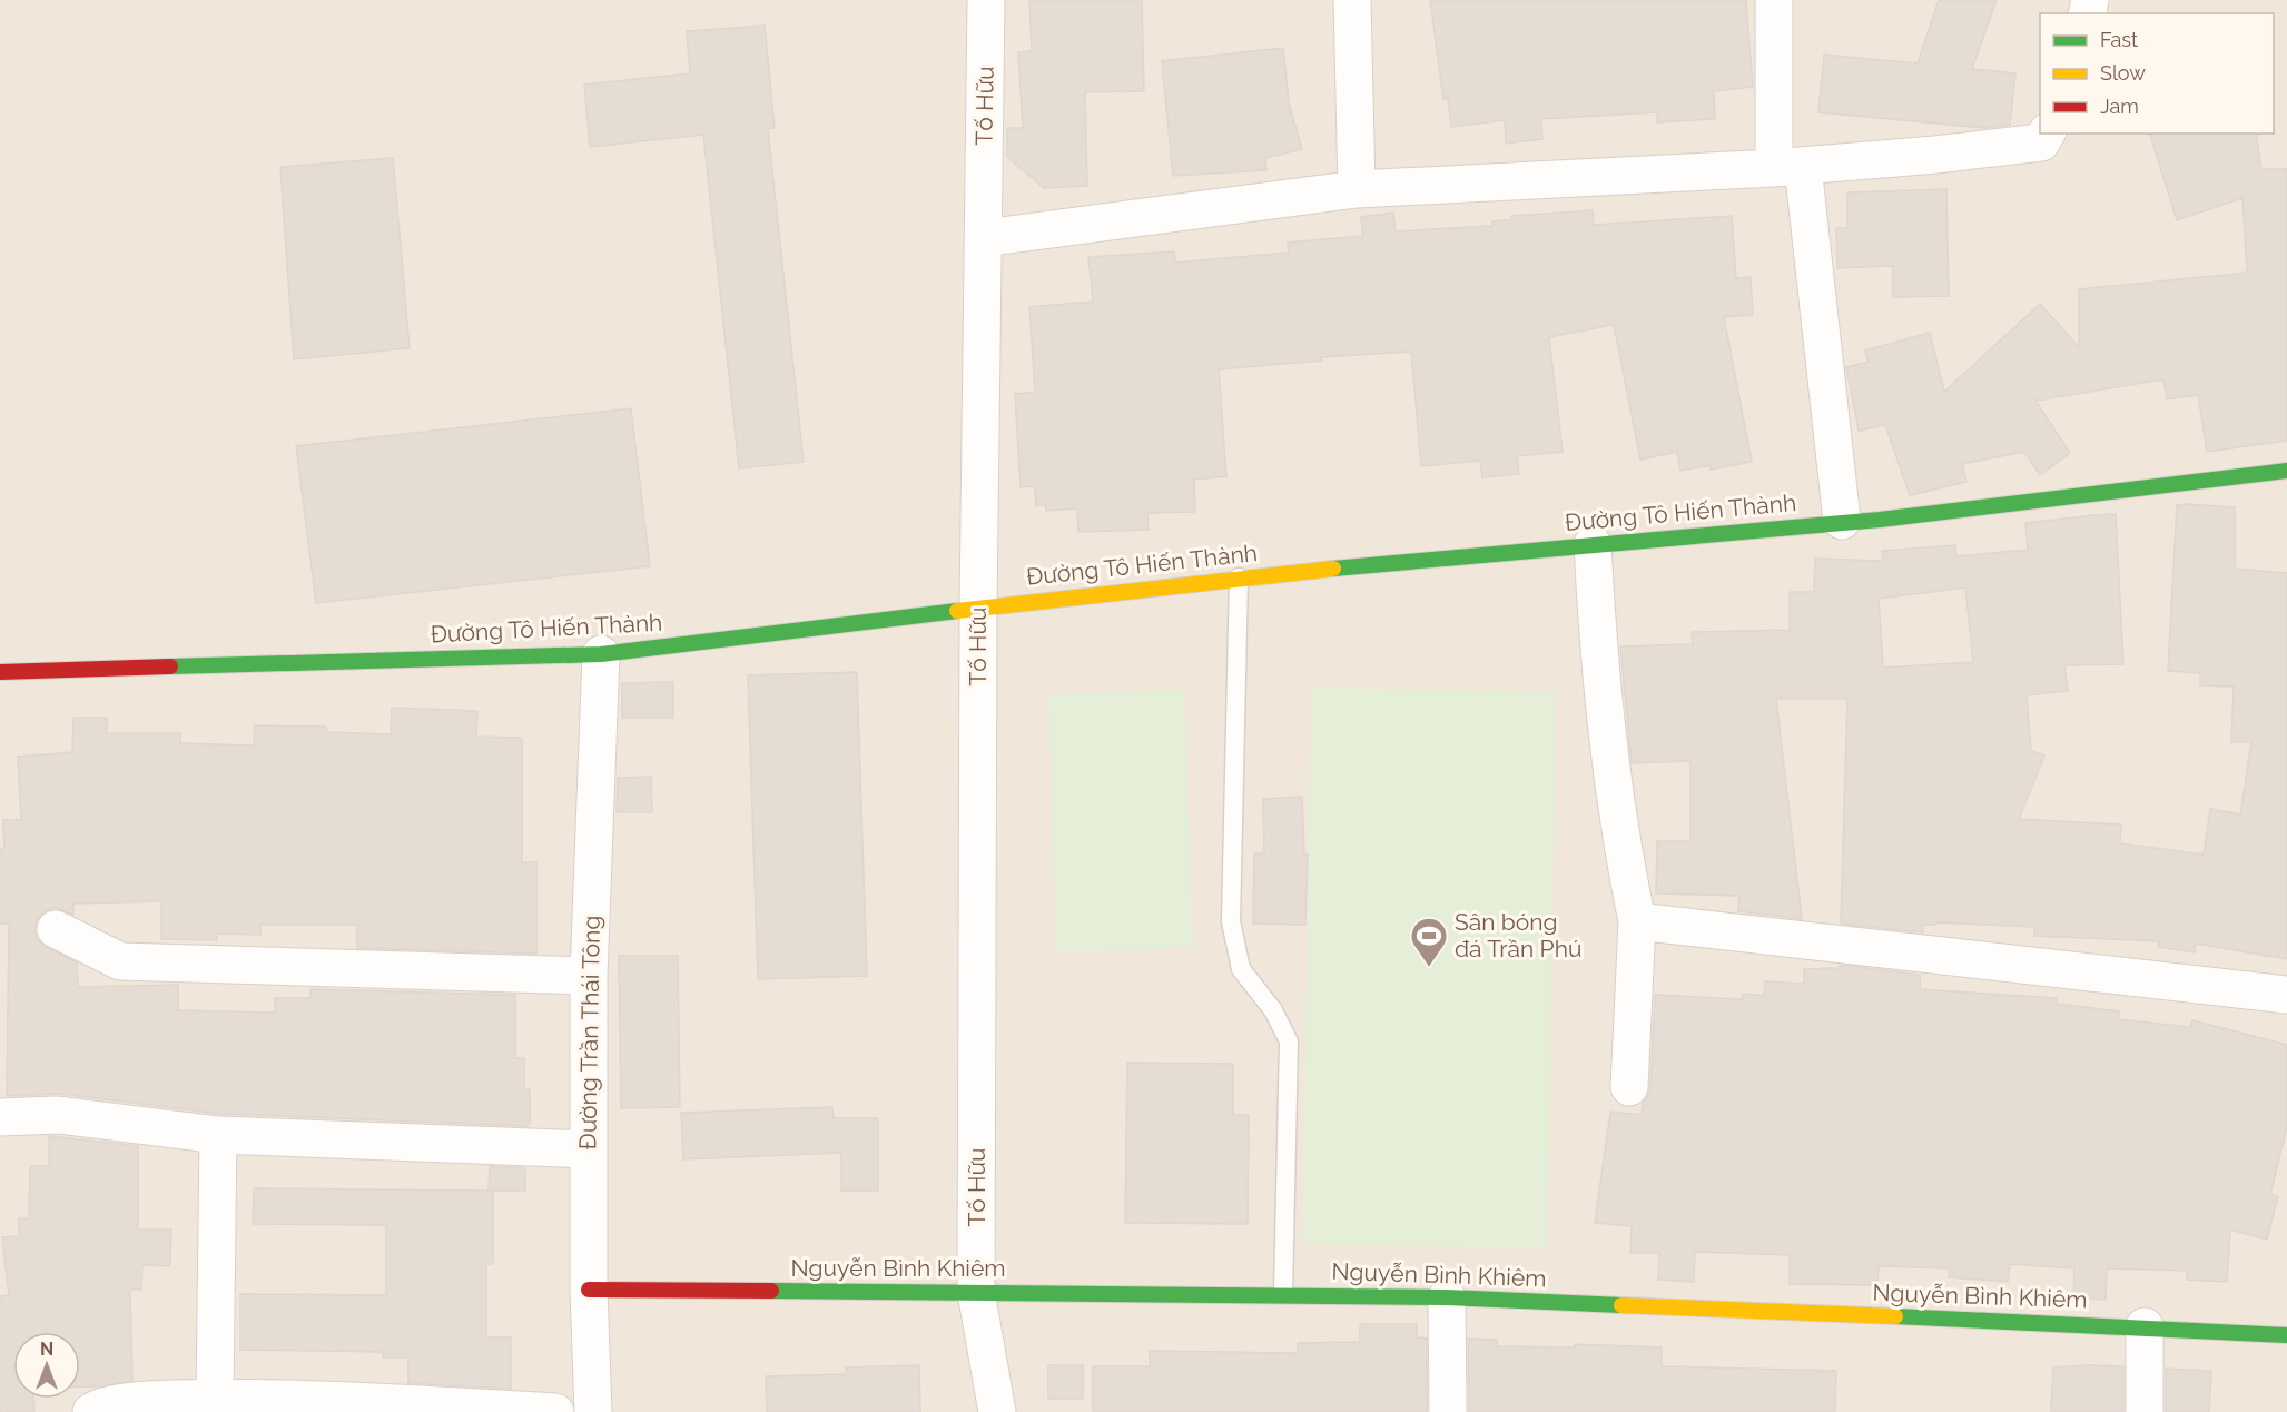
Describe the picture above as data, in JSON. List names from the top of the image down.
{
  "streets": {
    "street": [
      "Tố Hữu",
      "Đường Tô Hiến Thành",
      "Đường Trần Thái Tông",
      "Nguyễn Bình Khiêm"
    ]
  },
  "crossings": [
    ["Tố Hữu", "Đường Tô Hiến Thành"],
    ["Tố Hữu", "Nguyễn Bình Khiêm"],
    ["Đường Tô Hiến Thành", "Đường Trần Thái Tông"],
    ["Đường Trần Thái Tông", "Nguyễn Bình Khiêm"]
  ],
  "places": {
    "sports": ["Sân bóng đá Trần Phú"]
  },
  "legend": ["Fast", "Slow", "Jam"],
  "north": "top"
}
